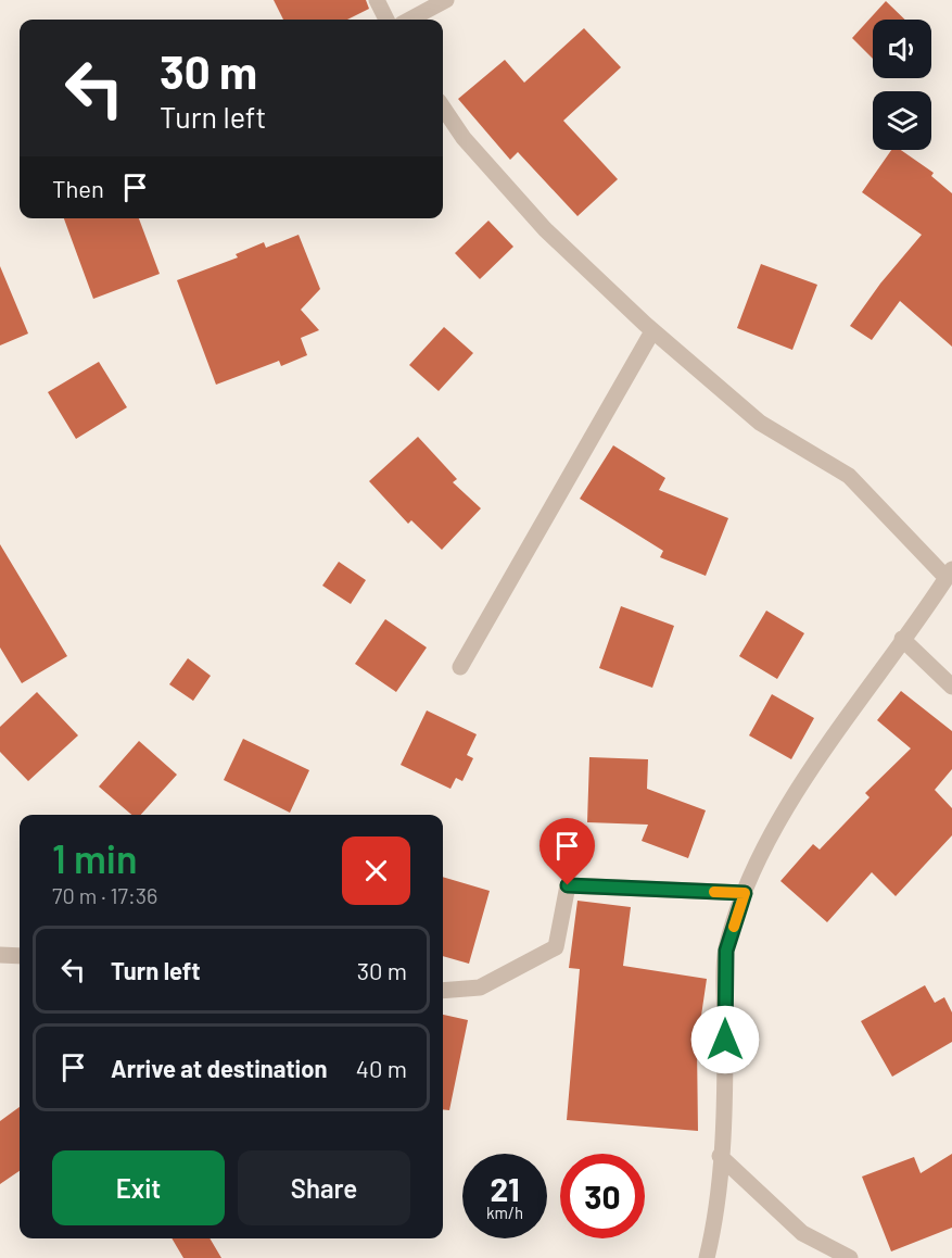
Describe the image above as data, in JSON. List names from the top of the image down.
{
  "page": {
    "turn": ["30 m", "Turn left"],
    "then": "Then",
    "heading": ["1 min", "70 m · 17:36"],
    "list": [
      {
        "name": "Turn left",
        "value": "30 m"
      },
      {
        "name": "Arrive at destination",
        "value": "40 m"
      }
    ],
    "buttons": ["Exit", "Share"],
    "speed": "21 km/h",
    "limit": "30"
  }
}
